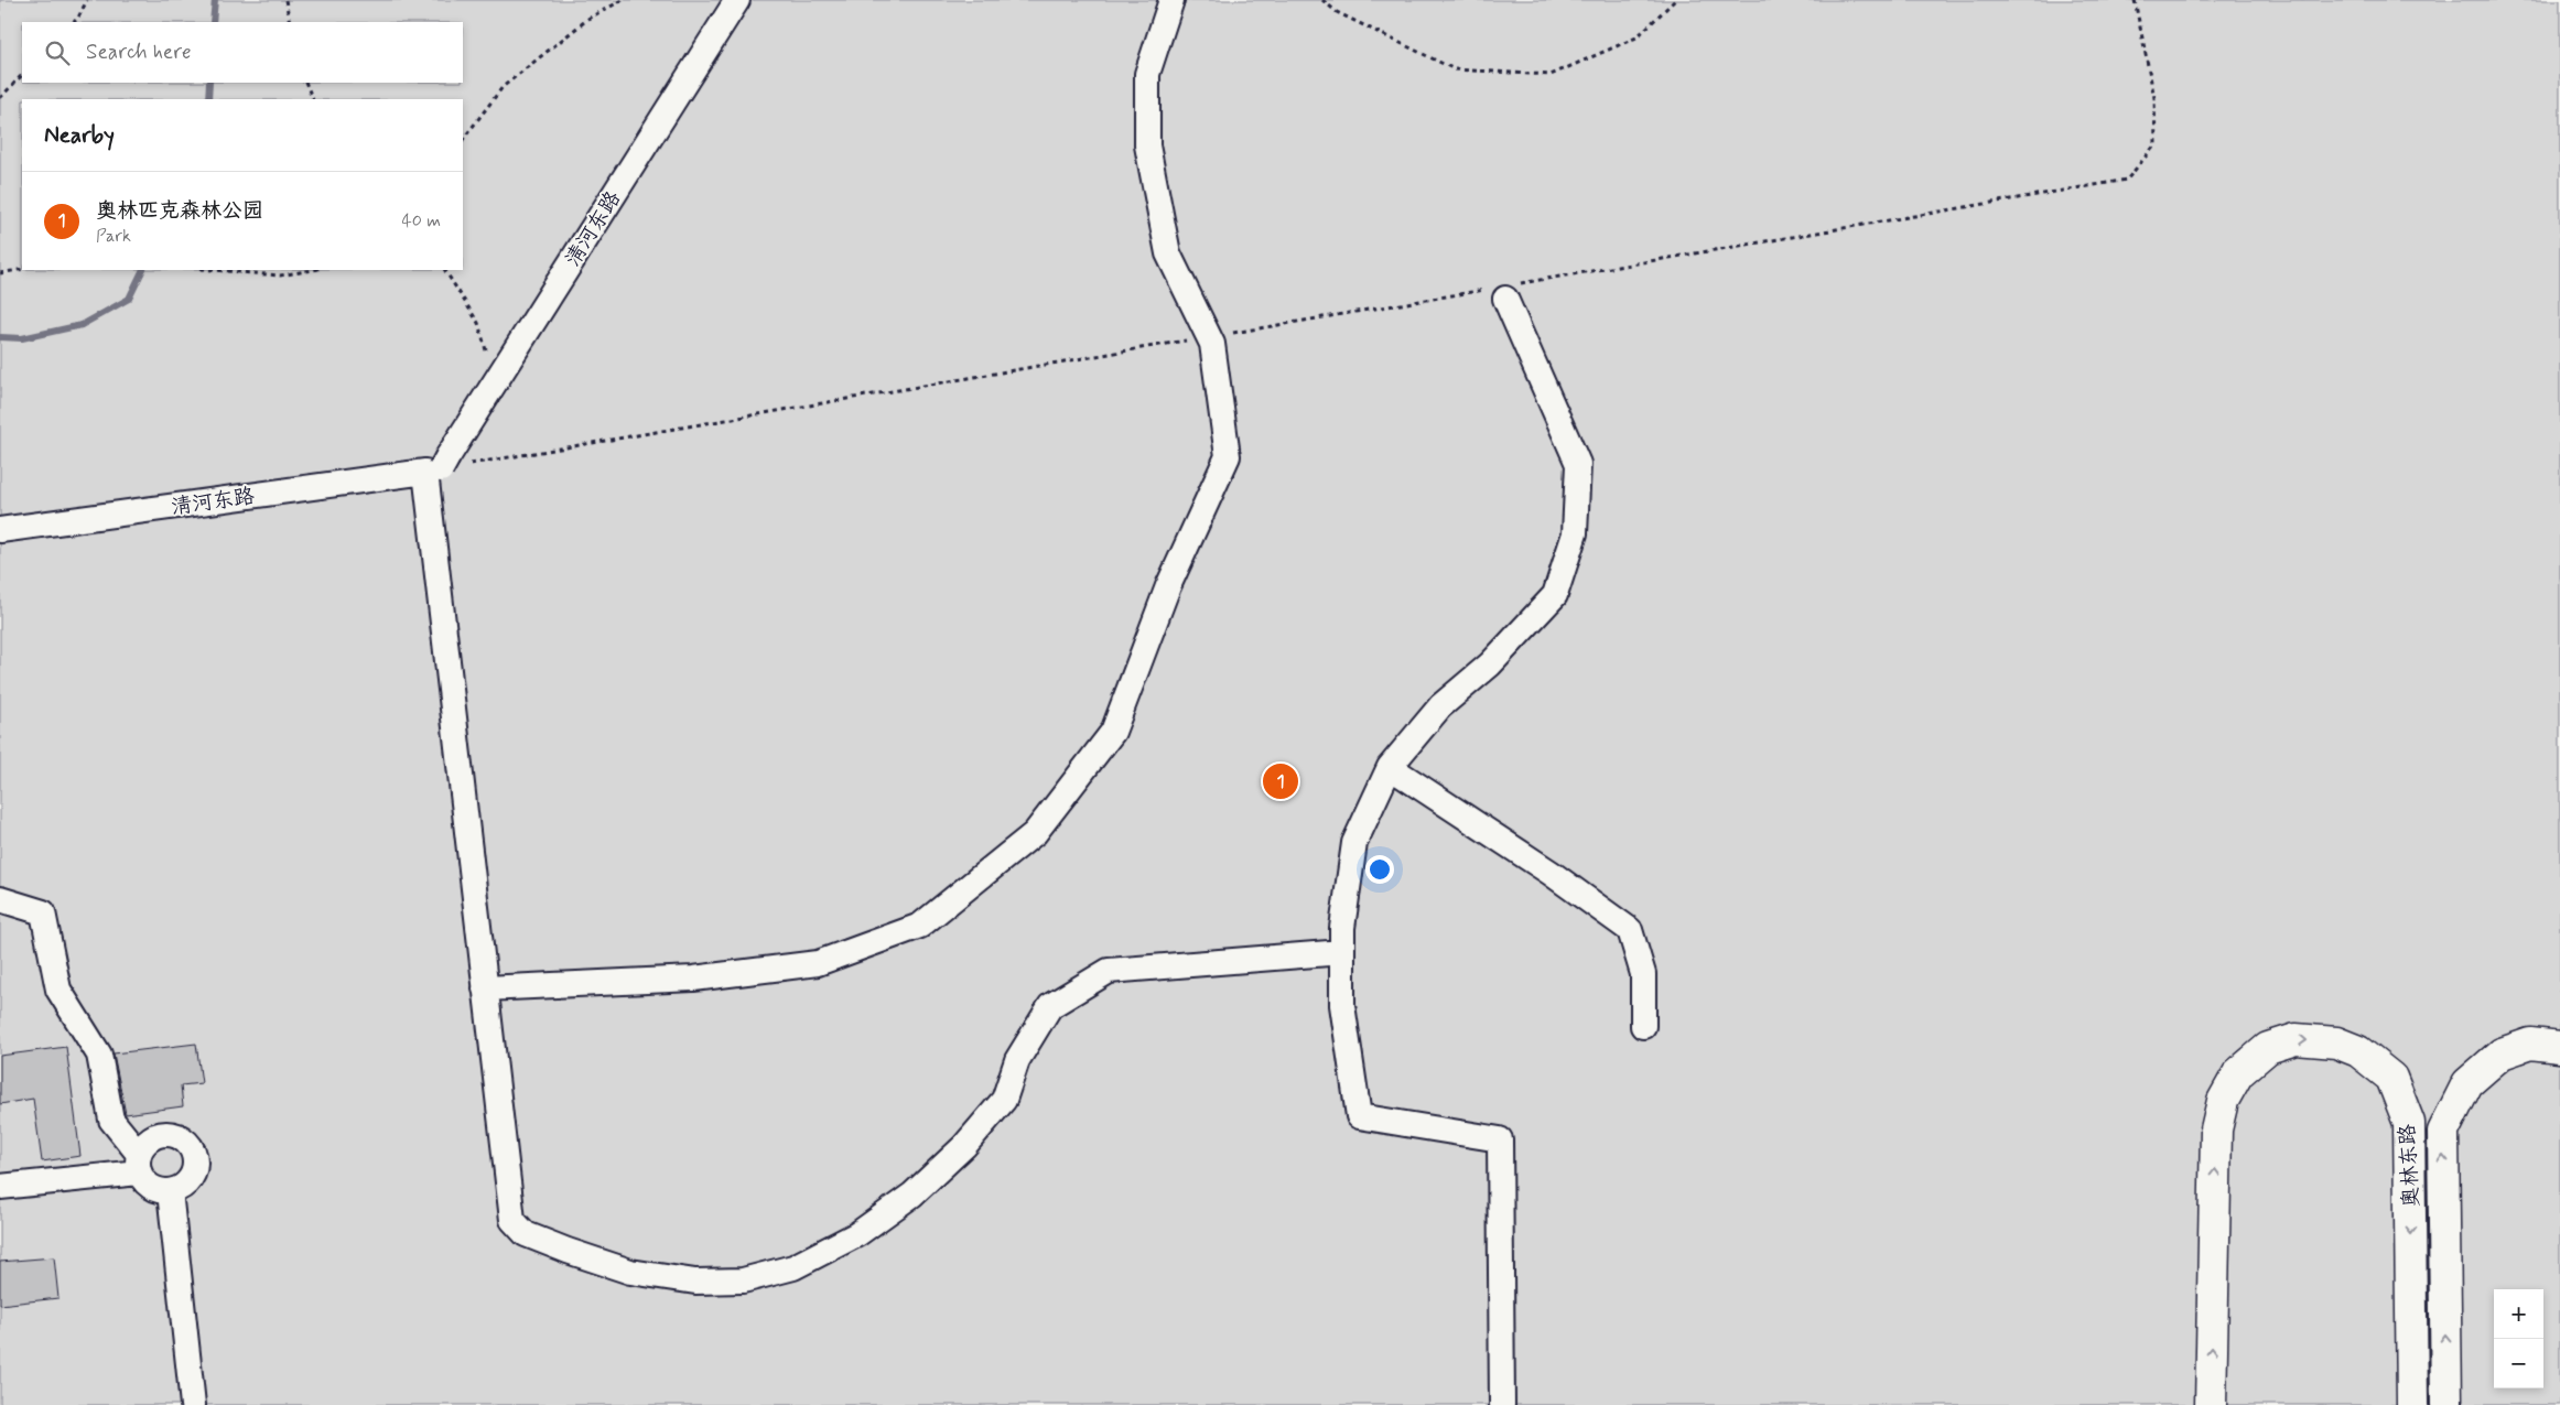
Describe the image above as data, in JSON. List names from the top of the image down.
{
  "streets": {
    "main road": ["奥林东路"],
    "lane": ["清河东路"]
  },
  "page": {
    "search": "Search here",
    "heading": "Nearby",
    "list": [
      {
        "mark": "1",
        "name": "奥林匹克森林公园",
        "note": "Park",
        "value": "40 m"
      }
    ],
    "pins": "1",
    "map_buttons": ["+", "−"]
  }
}
